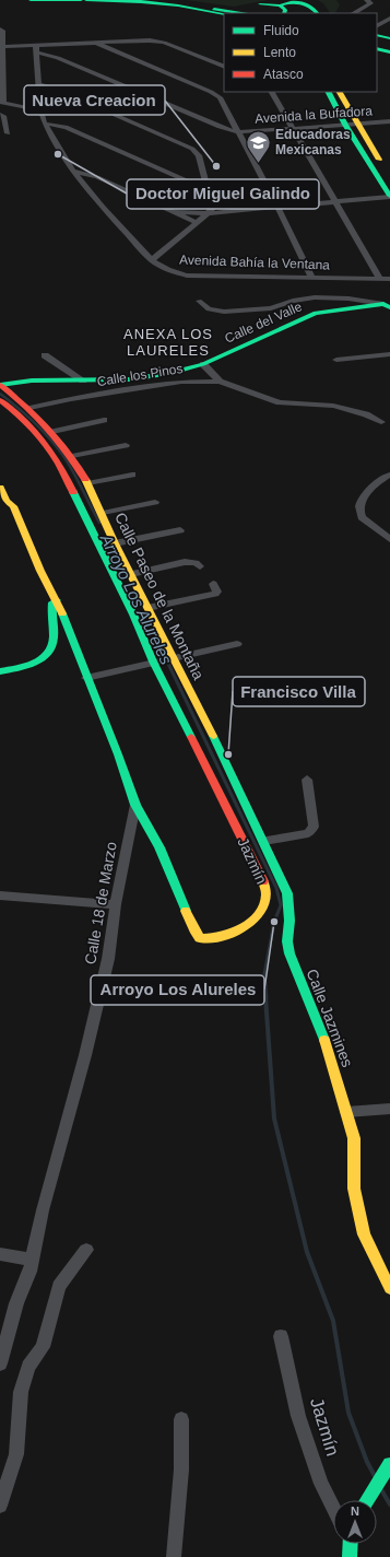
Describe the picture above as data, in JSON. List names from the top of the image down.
{
  "streets": {
    "main road": [
      "Calle del Valle",
      "Calle Paseo de la Montaña",
      "Jazmín",
      "Calle Jazmines"
    ],
    "street": [
      "Avenida la Bufadora",
      "Avenida Bahía la Ventana",
      "Calle los Pinos",
      "Calle 18 de Marzo"
    ]
  },
  "crossings": [
    ["Calle del Valle", "Calle Paseo de la Montaña"],
    ["Calle los Pinos", "Calle Paseo de la Montaña"],
    ["Calle Paseo de la Montaña", "Jazmín"],
    ["Calle Paseo de la Montaña", "Calle Jazmines"],
    ["Jazmín", "Calle 18 de Marzo"]
  ],
  "districts": ["ANEXA LOS LAURELES"],
  "water": ["Arroyo Los Alureles"],
  "places": {
    "other": [
      "Doctor Miguel Galindo",
      "Nueva Creacion",
      "Francisco Villa",
      "Arroyo Los Alureles"
    ],
    "school or university": ["Educadoras Mexicanas"]
  },
  "legend": ["Fluido", "Lento", "Atasco"],
  "north": "top"
}
